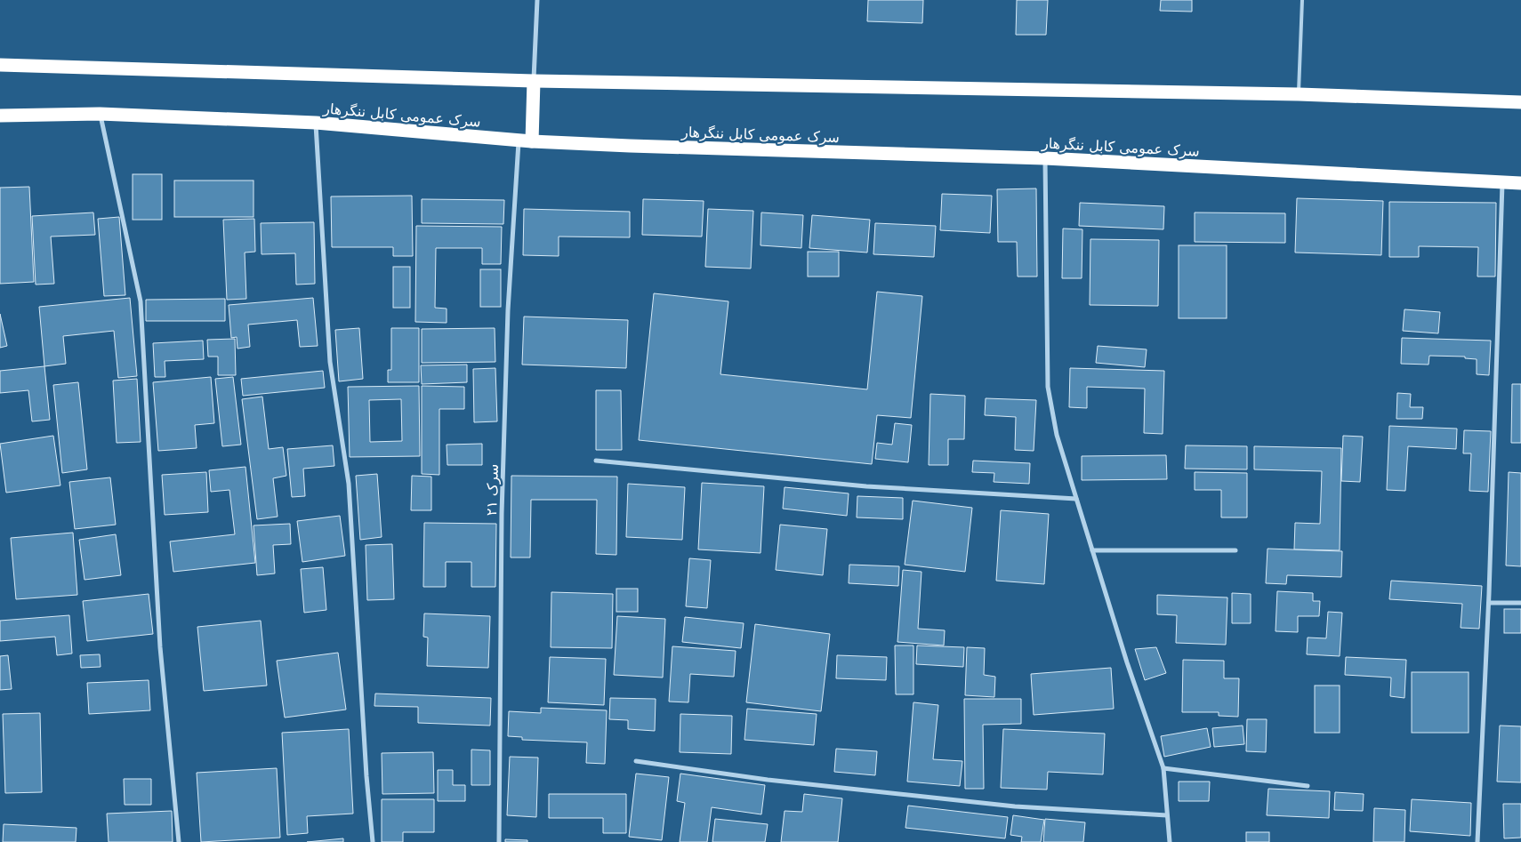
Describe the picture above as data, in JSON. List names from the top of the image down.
{
  "streets": {
    "highway": ["سرک عمومی کابل ننگرهار"],
    "street": ["سرک ۲۱"]
  },
  "crossings": [
    ["سرک عمومی کابل ننگرهار", "سرک ۲۱"]
  ]
}
